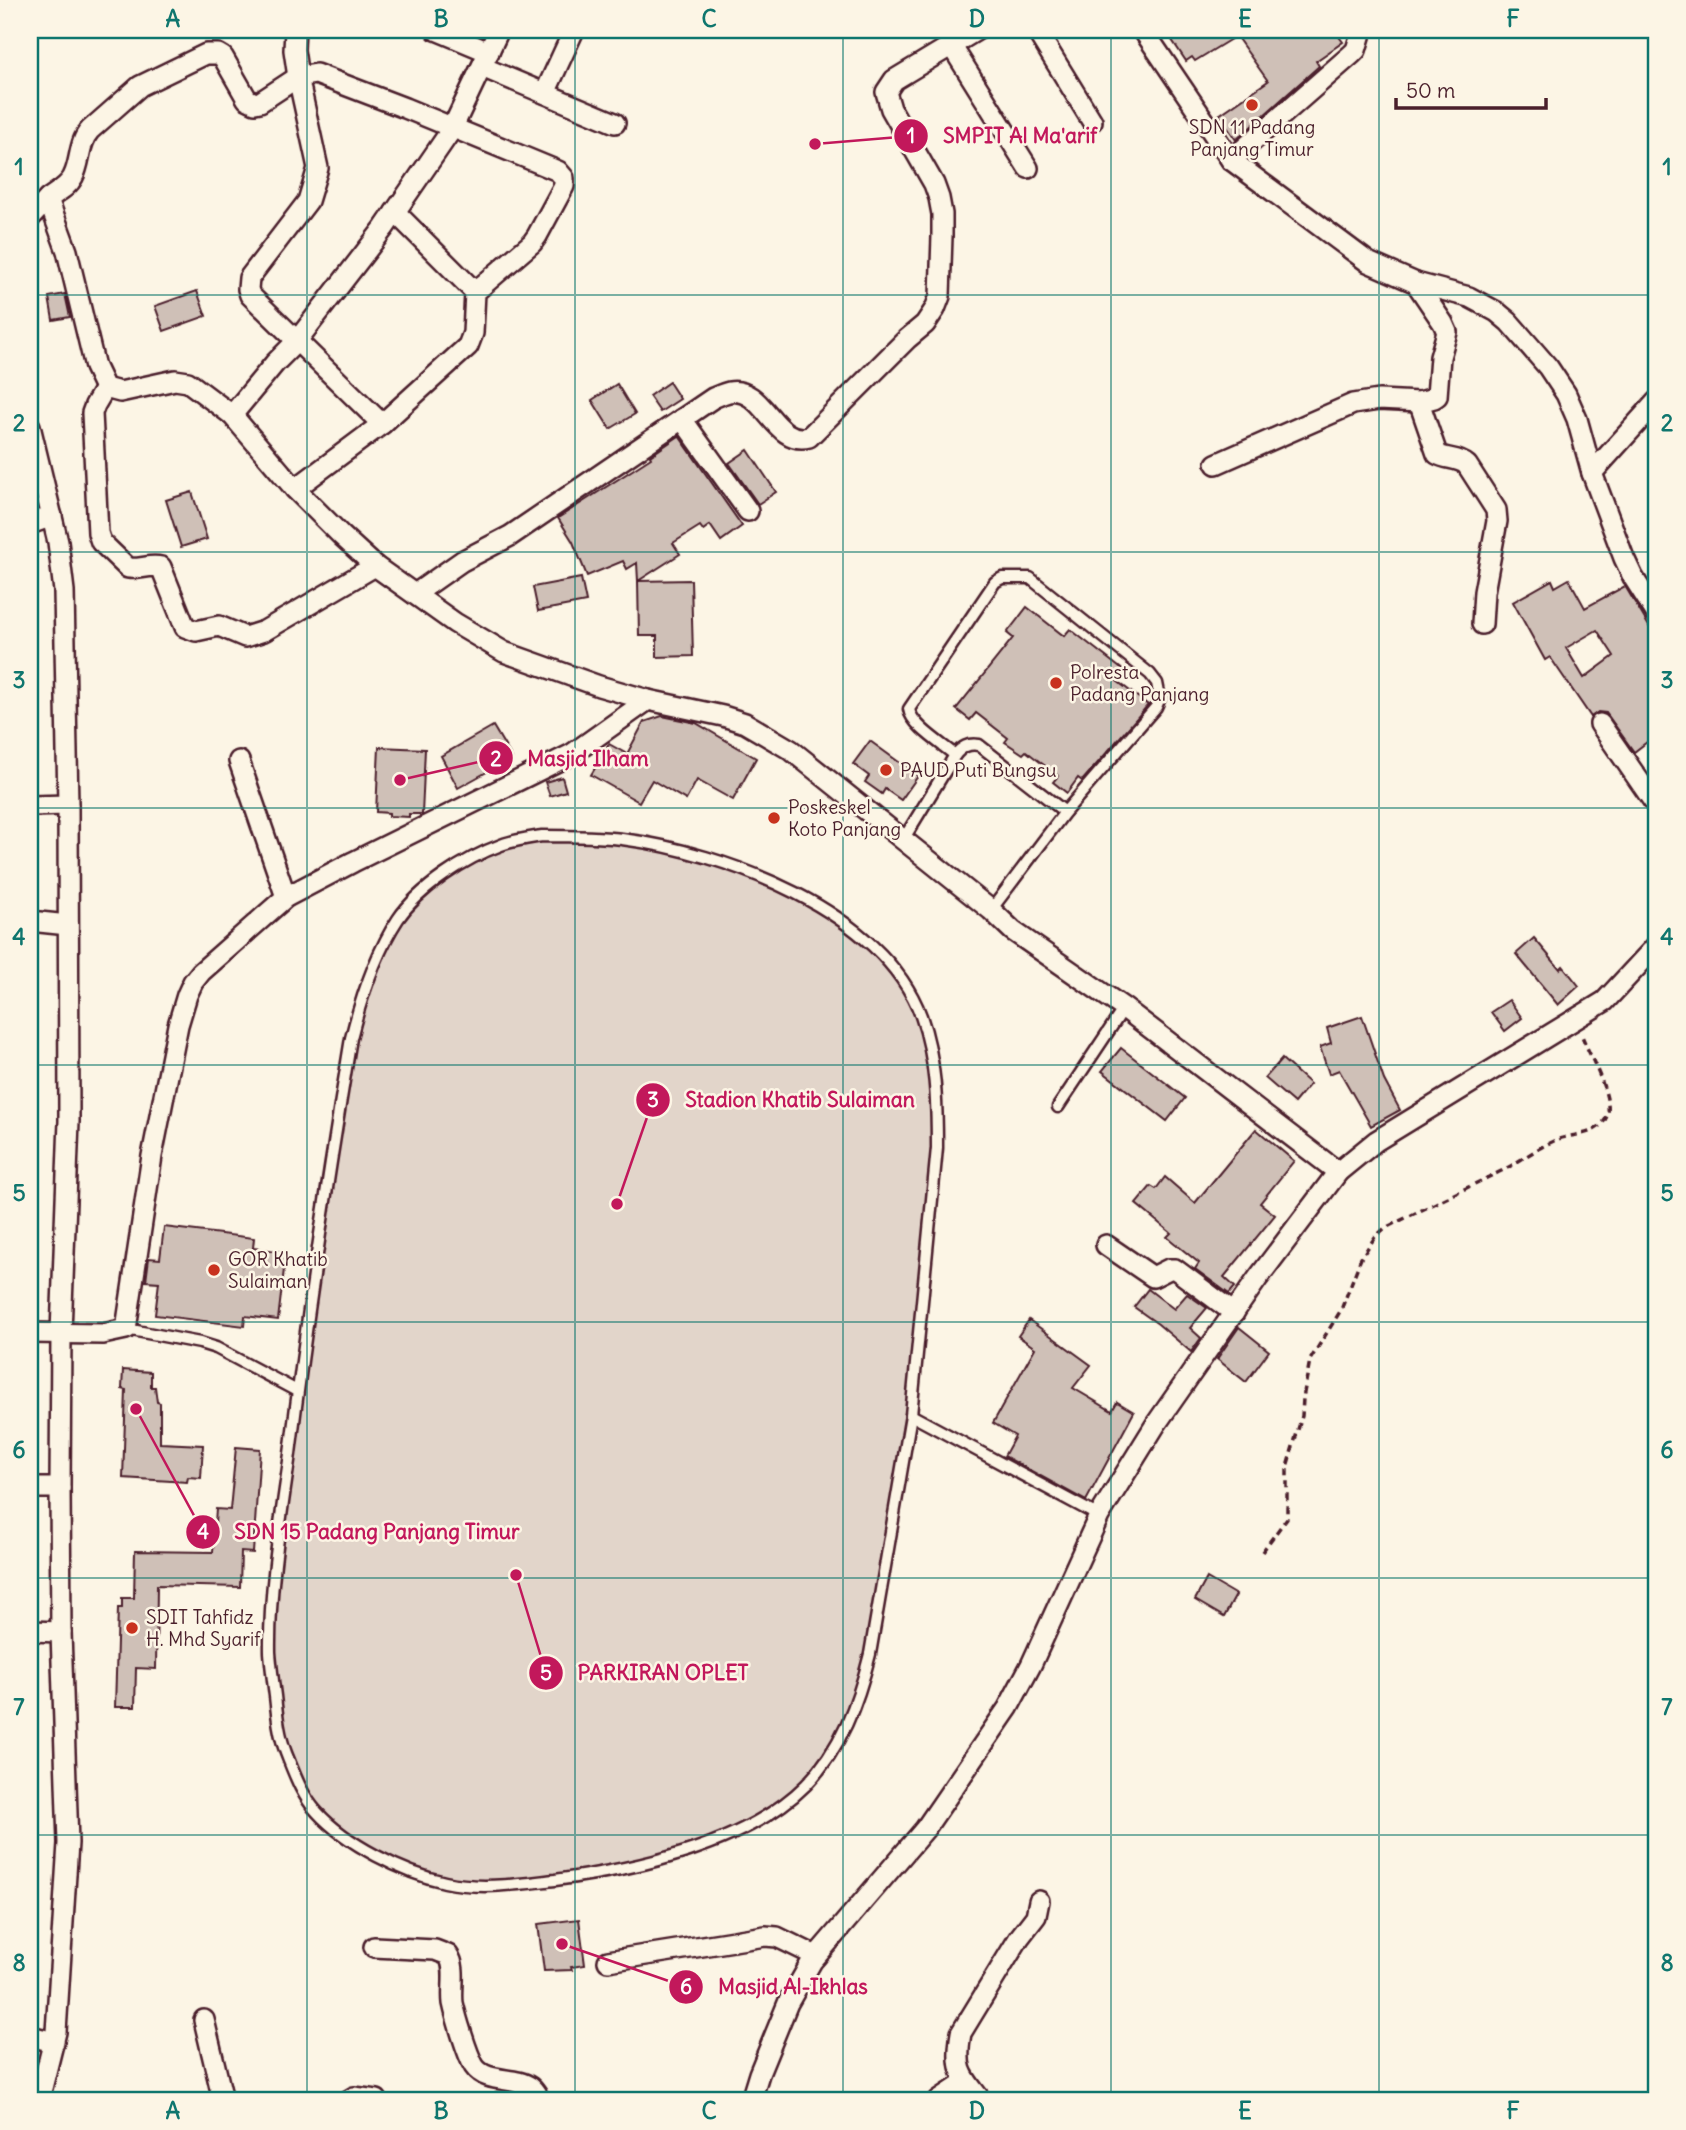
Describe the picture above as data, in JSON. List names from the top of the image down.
{
  "places": [
    "SDN 11 Padang Panjang Timur",
    "SMPIT Al Ma'arif",
    "Polresta Padang Panjang",
    "PAUD Puti Bungsu",
    "Masjid Ilham",
    "Poskeskel Koto Panjang",
    "Stadion Khatib Sulaiman",
    "GOR Khatib Sulaiman",
    "SDN 15 Padang Panjang Timur",
    "PARKIRAN OPLET",
    "SDIT Tahfidz H. Mhd Syarif",
    "Masjid Al-Ikhlas"
  ],
  "scale_bar": "50 m",
  "grid": {
    "columns": [
      "A",
      "B",
      "C",
      "D",
      "E",
      "F"
    ],
    "rows": [
      "1",
      "2",
      "3",
      "4",
      "5",
      "6",
      "7",
      "8"
    ]
  }
}
